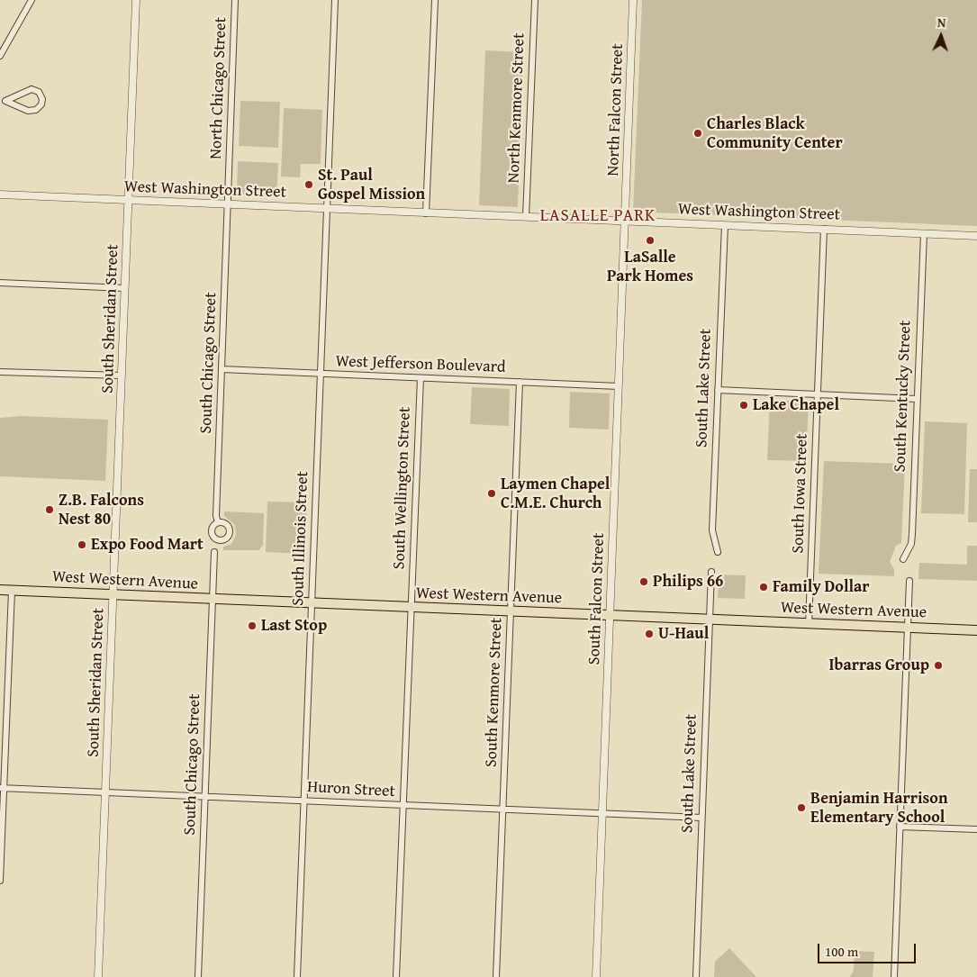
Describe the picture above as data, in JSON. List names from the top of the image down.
{
  "streets": {
    "main road": ["West Western Avenue"],
    "street": [
      "North Chicago Street",
      "North Kenmore Street",
      "North Falcon Street",
      "West Washington Street",
      "South Sheridan Street",
      "South Chicago Street",
      "West Jefferson Boulevard",
      "South Lake Street",
      "South Kentucky Street",
      "South Wellington Street",
      "South Iowa Street",
      "South Illinois Street",
      "South Falcon Street",
      "South Kenmore Street",
      "Huron Street"
    ]
  },
  "crossings": [
    ["North Chicago Street", "West Washington Street"],
    ["North Chicago Street", "South Chicago Street"],
    ["North Kenmore Street", "West Washington Street"],
    ["North Falcon Street", "West Washington Street"],
    ["North Falcon Street", "South Falcon Street"],
    ["West Washington Street", "South Sheridan Street"],
    ["West Washington Street", "South Chicago Street"],
    ["West Washington Street", "South Lake Street"],
    ["West Washington Street", "South Kentucky Street"],
    ["West Washington Street", "South Iowa Street"],
    ["West Washington Street", "South Illinois Street"],
    ["West Washington Street", "South Falcon Street"],
    ["South Sheridan Street", "West Western Avenue"],
    ["South Sheridan Street", "Huron Street"],
    ["South Chicago Street", "West Jefferson Boulevard"],
    ["South Chicago Street", "West Western Avenue"],
    ["South Chicago Street", "Huron Street"],
    ["West Jefferson Boulevard", "South Wellington Street"],
    ["West Jefferson Boulevard", "South Illinois Street"],
    ["West Jefferson Boulevard", "South Falcon Street"],
    ["West Jefferson Boulevard", "South Kenmore Street"],
    ["South Lake Street", "West Western Avenue"],
    ["South Lake Street", "Huron Street"],
    ["South Wellington Street", "West Western Avenue"],
    ["South Wellington Street", "Huron Street"],
    ["South Iowa Street", "West Western Avenue"],
    ["South Illinois Street", "West Western Avenue"],
    ["South Illinois Street", "Huron Street"],
    ["West Western Avenue", "South Falcon Street"],
    ["West Western Avenue", "South Kenmore Street"],
    ["South Falcon Street", "Huron Street"],
    ["South Kenmore Street", "Huron Street"]
  ],
  "districts": ["LASALLE PARK"],
  "places": [
    "Charles Black Community Center",
    "St. Paul Gospel Mission",
    "LaSalle Park Homes",
    "Lake Chapel",
    "Laymen Chapel C.M.E. Church",
    "Z.B. Falcons Nest 80",
    "Expo Food Mart",
    "Philips 66",
    "Family Dollar",
    "Last Stop",
    "U-Haul",
    "Ibarras Group",
    "Benjamin Harrison Elementary School"
  ],
  "scale_bar": "100 m",
  "north": "top"
}
